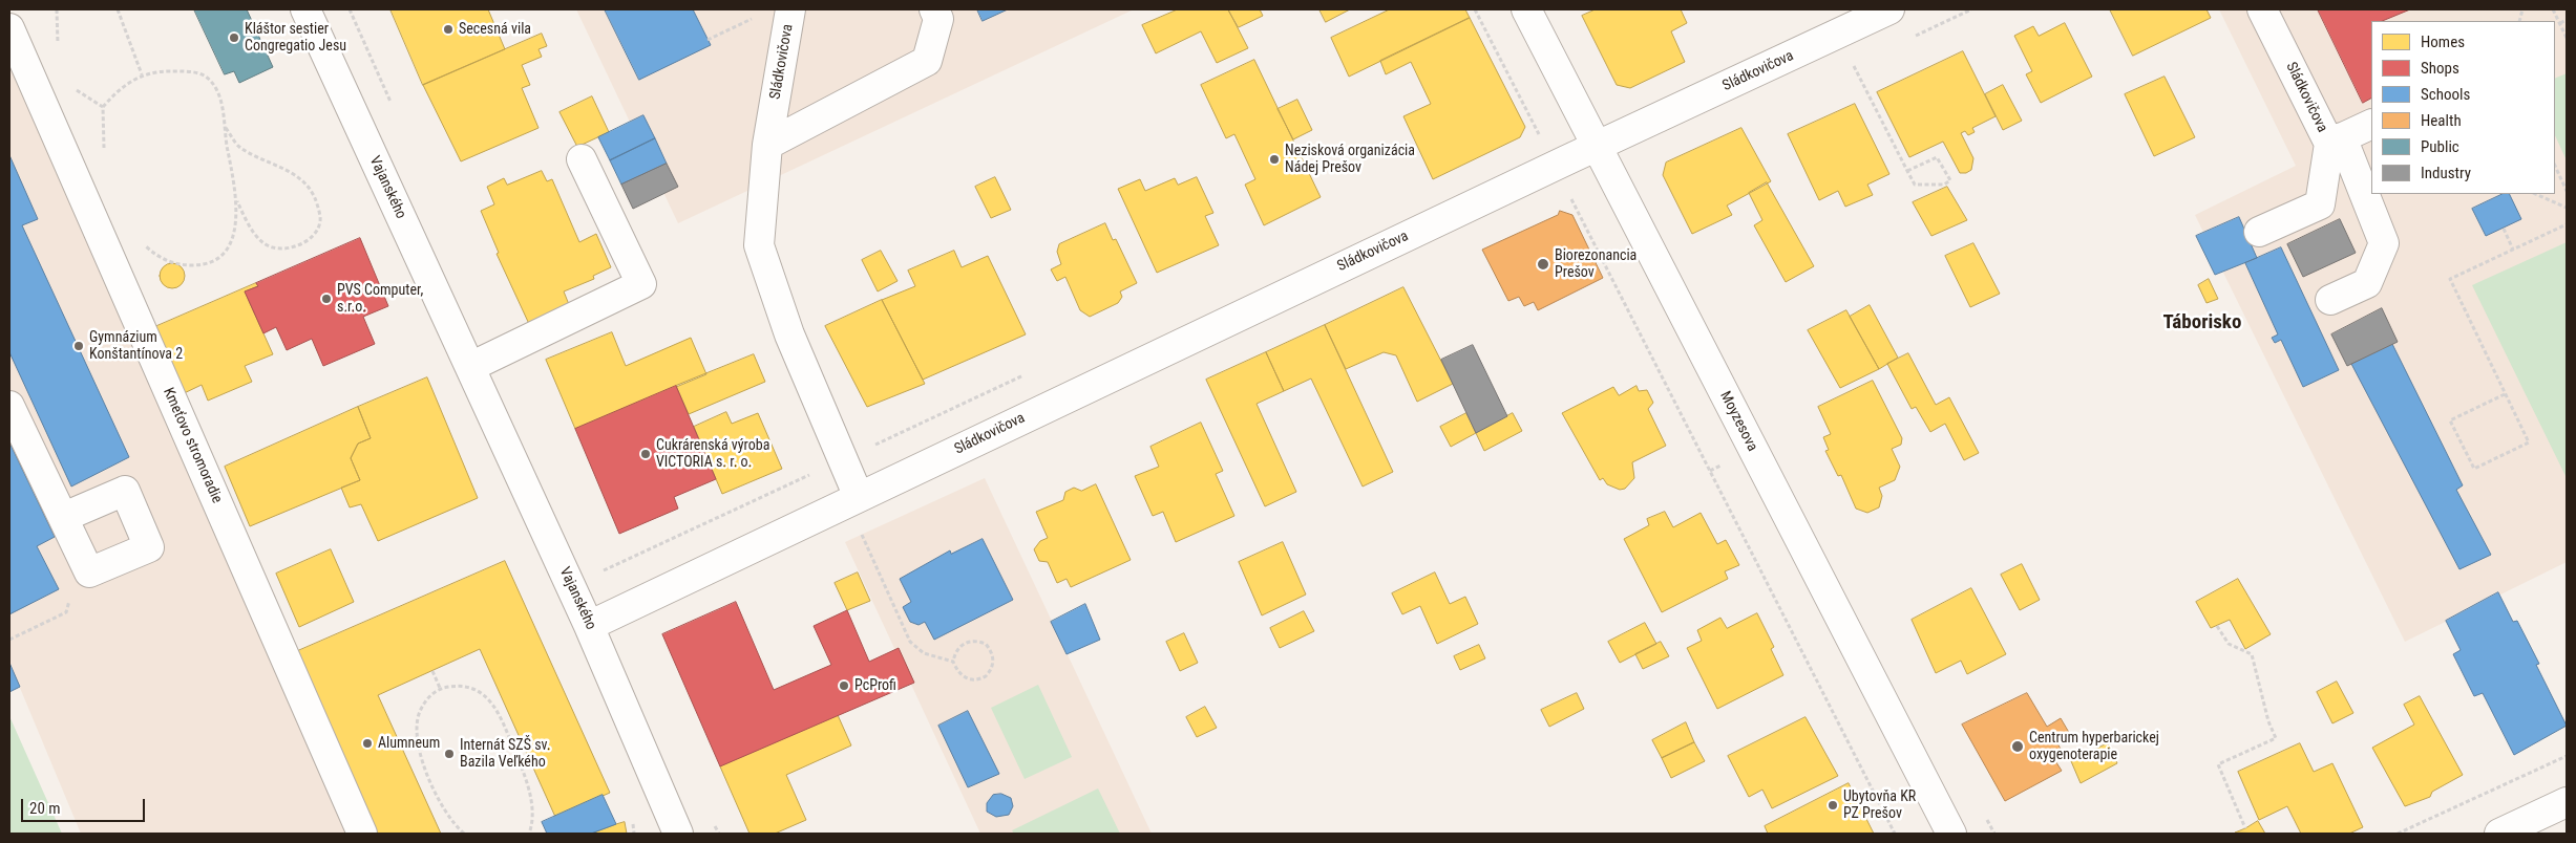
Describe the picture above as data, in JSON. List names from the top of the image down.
{
  "streets": {
    "street": [
      "Sládkovičova",
      "Vajanského",
      "Moyzesova",
      "Kmeťovo stromoradie"
    ]
  },
  "crossings": [
    ["Sládkovičova", "Vajanského"],
    ["Sládkovičova", "Moyzesova"]
  ],
  "districts": ["Táborisko"],
  "places": [
    "Secesná vila",
    "Kláštor sestier Congregatio Jesu",
    "Nezisková organizácia Nádej Prešov",
    "Biorezonancia Prešov",
    "PVS Computer, s.r.o.",
    "Gymnázium Konštantínova 2",
    "Cukrárenská výroba VICTORIA s. r. o.",
    "PcProfi",
    "Alumneum",
    "Centrum hyperbarickej oxygenoterapie",
    "Internát SZŠ sv. Bazila Veľkého",
    "Ubytovňa KR PZ Prešov"
  ],
  "legend": [
    "Homes",
    "Shops",
    "Schools",
    "Health",
    "Public",
    "Industry"
  ],
  "scale_bar": "20 m"
}
